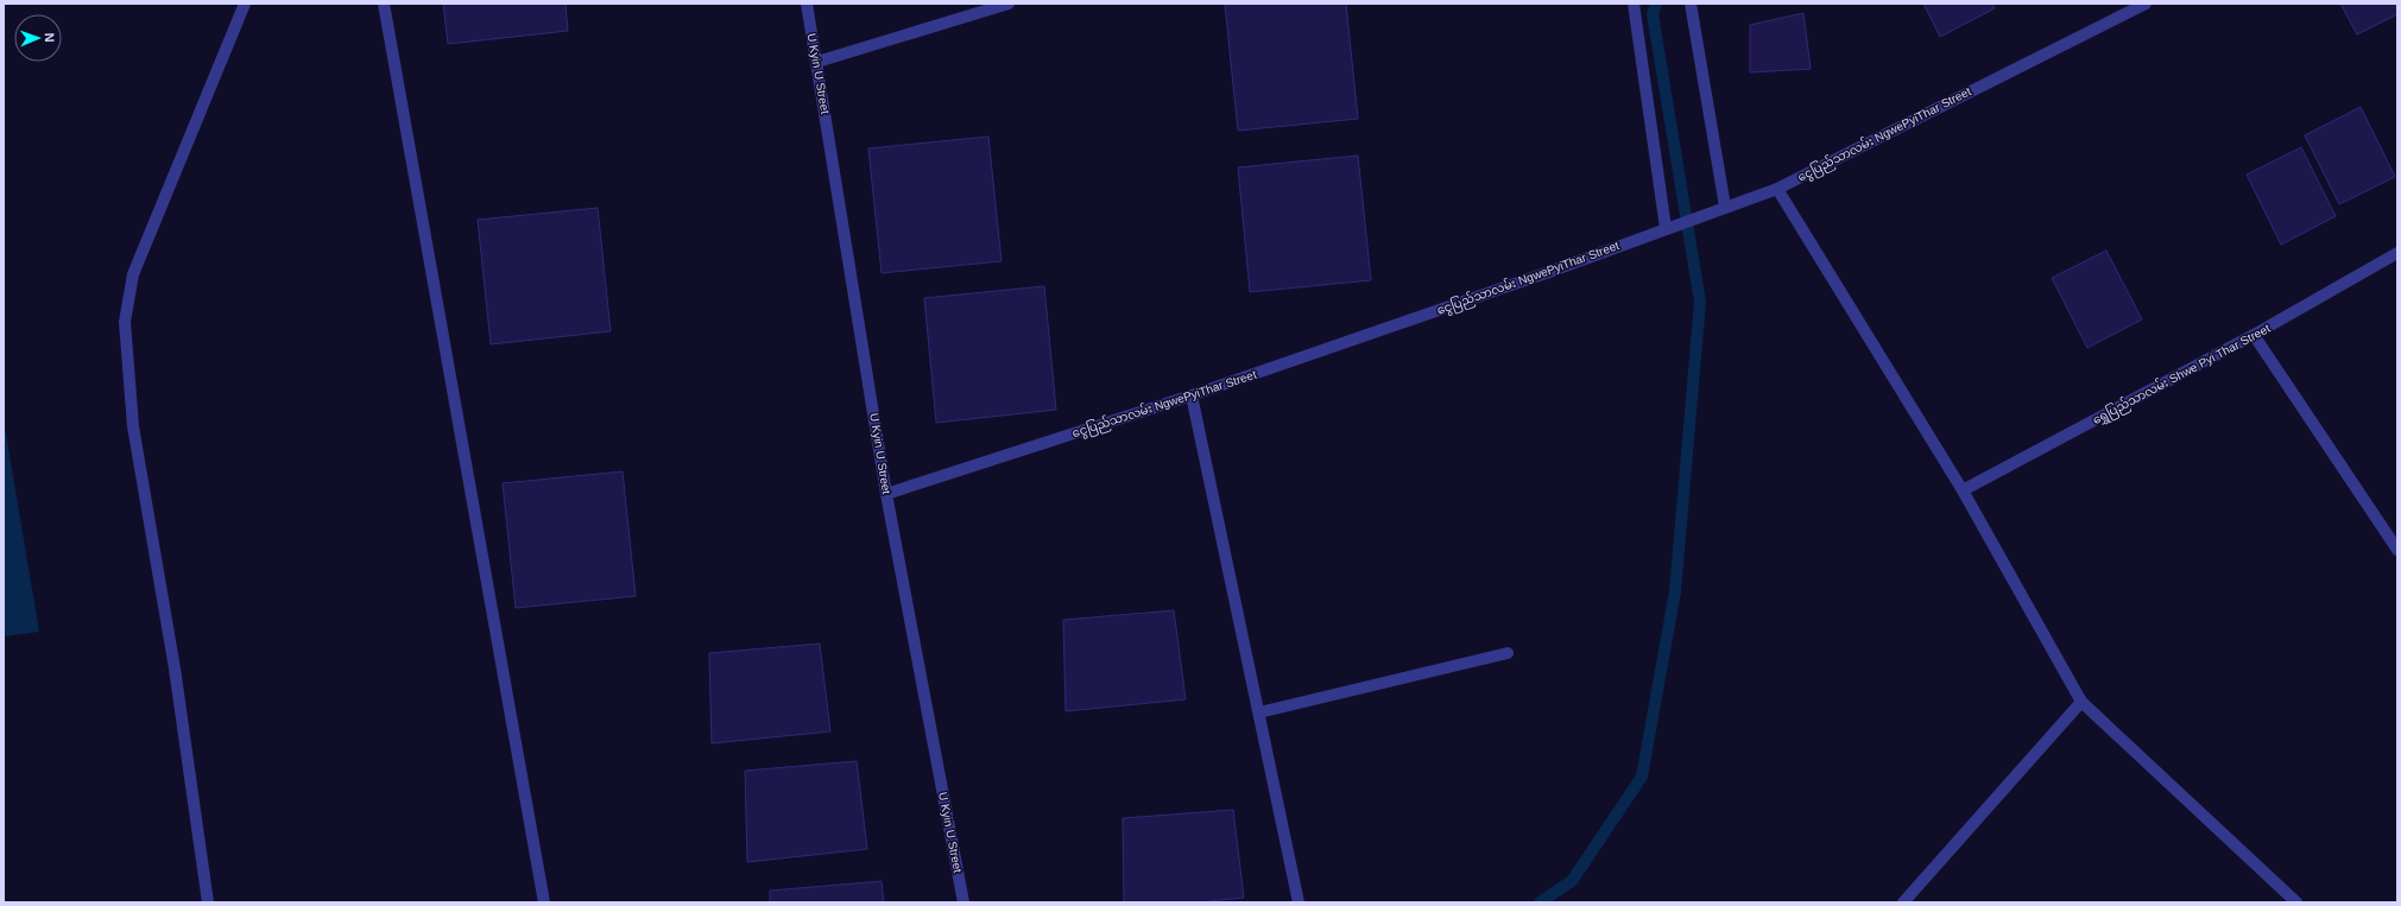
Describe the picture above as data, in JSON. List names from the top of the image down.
{
  "streets": {
    "street": ["U Kyin U Street", "ငွေပြည်သာလမ်း NgwePyiThar Street", "ရွှေပြည်သာလမ်း Shwe Pyi Thar Street"]
  },
  "crossings": [
    ["U Kyin U Street", "ငွေပြည်သာလမ်း NgwePyiThar Street"]
  ],
  "north": "right"
}
